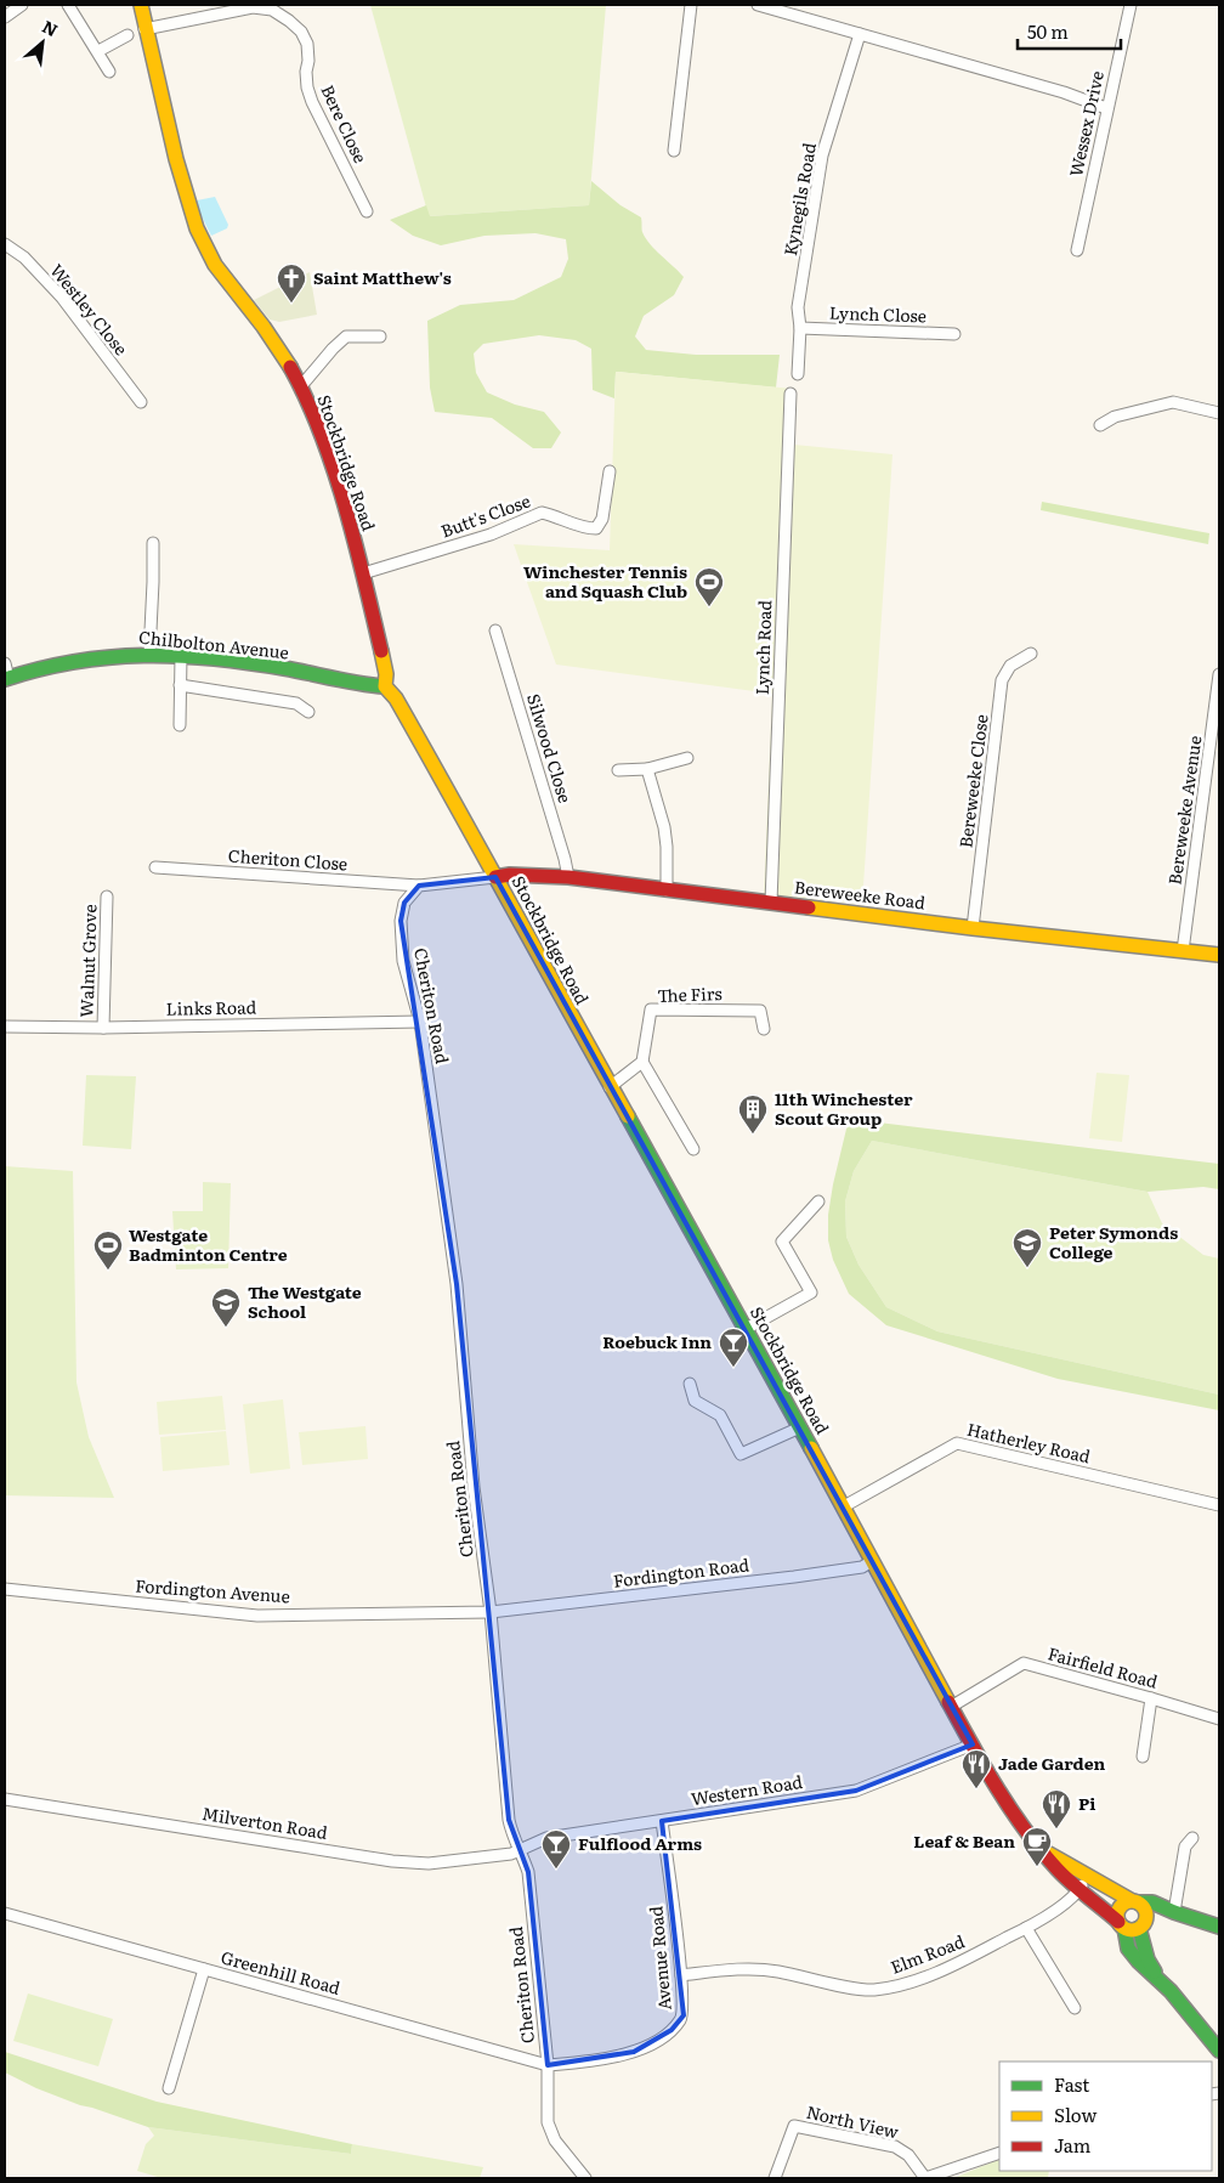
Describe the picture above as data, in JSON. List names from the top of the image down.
{
  "streets": {
    "main road": ["Stockbridge Road", "Chilbolton Avenue", "Bereweeke Road"],
    "street": [
      "Bere Close",
      "Wessex Drive",
      "Kynegils Road",
      "Westley Close",
      "Lynch Close",
      "Butt's Close",
      "Lynch Road",
      "Silwood Close",
      "Bereweeke Close",
      "Bereweeke Avenue",
      "Cheriton Close",
      "Walnut Grove",
      "The Firs",
      "Cheriton Road",
      "Links Road",
      "Hatherley Road",
      "Fordington Road",
      "Fordington Avenue",
      "Fairfield Road",
      "Western Road",
      "Milverton Road",
      "Elm Road",
      "Avenue Road",
      "Greenhill Road",
      "North View"
    ]
  },
  "crossings": [
    ["Bere Close", "Stockbridge Road"],
    ["Kynegils Road", "Lynch Close"],
    ["Stockbridge Road", "Butt's Close"],
    ["Stockbridge Road", "Chilbolton Avenue"],
    ["Stockbridge Road", "Bereweeke Road"],
    ["Stockbridge Road", "Hatherley Road"],
    ["Stockbridge Road", "Fordington Road"],
    ["Stockbridge Road", "Fairfield Road"],
    ["Stockbridge Road", "Western Road"],
    ["Stockbridge Road", "Elm Road"],
    ["Lynch Road", "Bereweeke Road"],
    ["Silwood Close", "Bereweeke Road"],
    ["Bereweeke Close", "Bereweeke Road"],
    ["Bereweeke Avenue", "Bereweeke Road"],
    ["Cheriton Close", "Cheriton Road"],
    ["Walnut Grove", "Links Road"],
    ["Cheriton Road", "Links Road"],
    ["Cheriton Road", "Fordington Road"],
    ["Cheriton Road", "Fordington Avenue"],
    ["Cheriton Road", "Western Road"],
    ["Cheriton Road", "Milverton Road"],
    ["Cheriton Road", "Avenue Road"],
    ["Cheriton Road", "Greenhill Road"],
    ["Fordington Road", "Fordington Avenue"],
    ["Western Road", "Milverton Road"],
    ["Western Road", "Avenue Road"],
    ["Elm Road", "Avenue Road"],
    ["Avenue Road", "Greenhill Road"]
  ],
  "places": {
    "church": ["Saint Matthew's"],
    "sports": ["Winchester Tennis and Squash Club", "Westgate Badminton Centre"],
    "building": ["11th Winchester Scout Group"],
    "school or university": ["Peter Symonds College", "The Westgate School"],
    "bar": ["Roebuck Inn", "Fulflood Arms"],
    "restaurant": ["Jade Garden", "Pi"],
    "cafe": ["Leaf & Bean"]
  },
  "legend": ["Fast", "Slow", "Jam"],
  "scale_bar": "50 m",
  "north": "top right"
}
